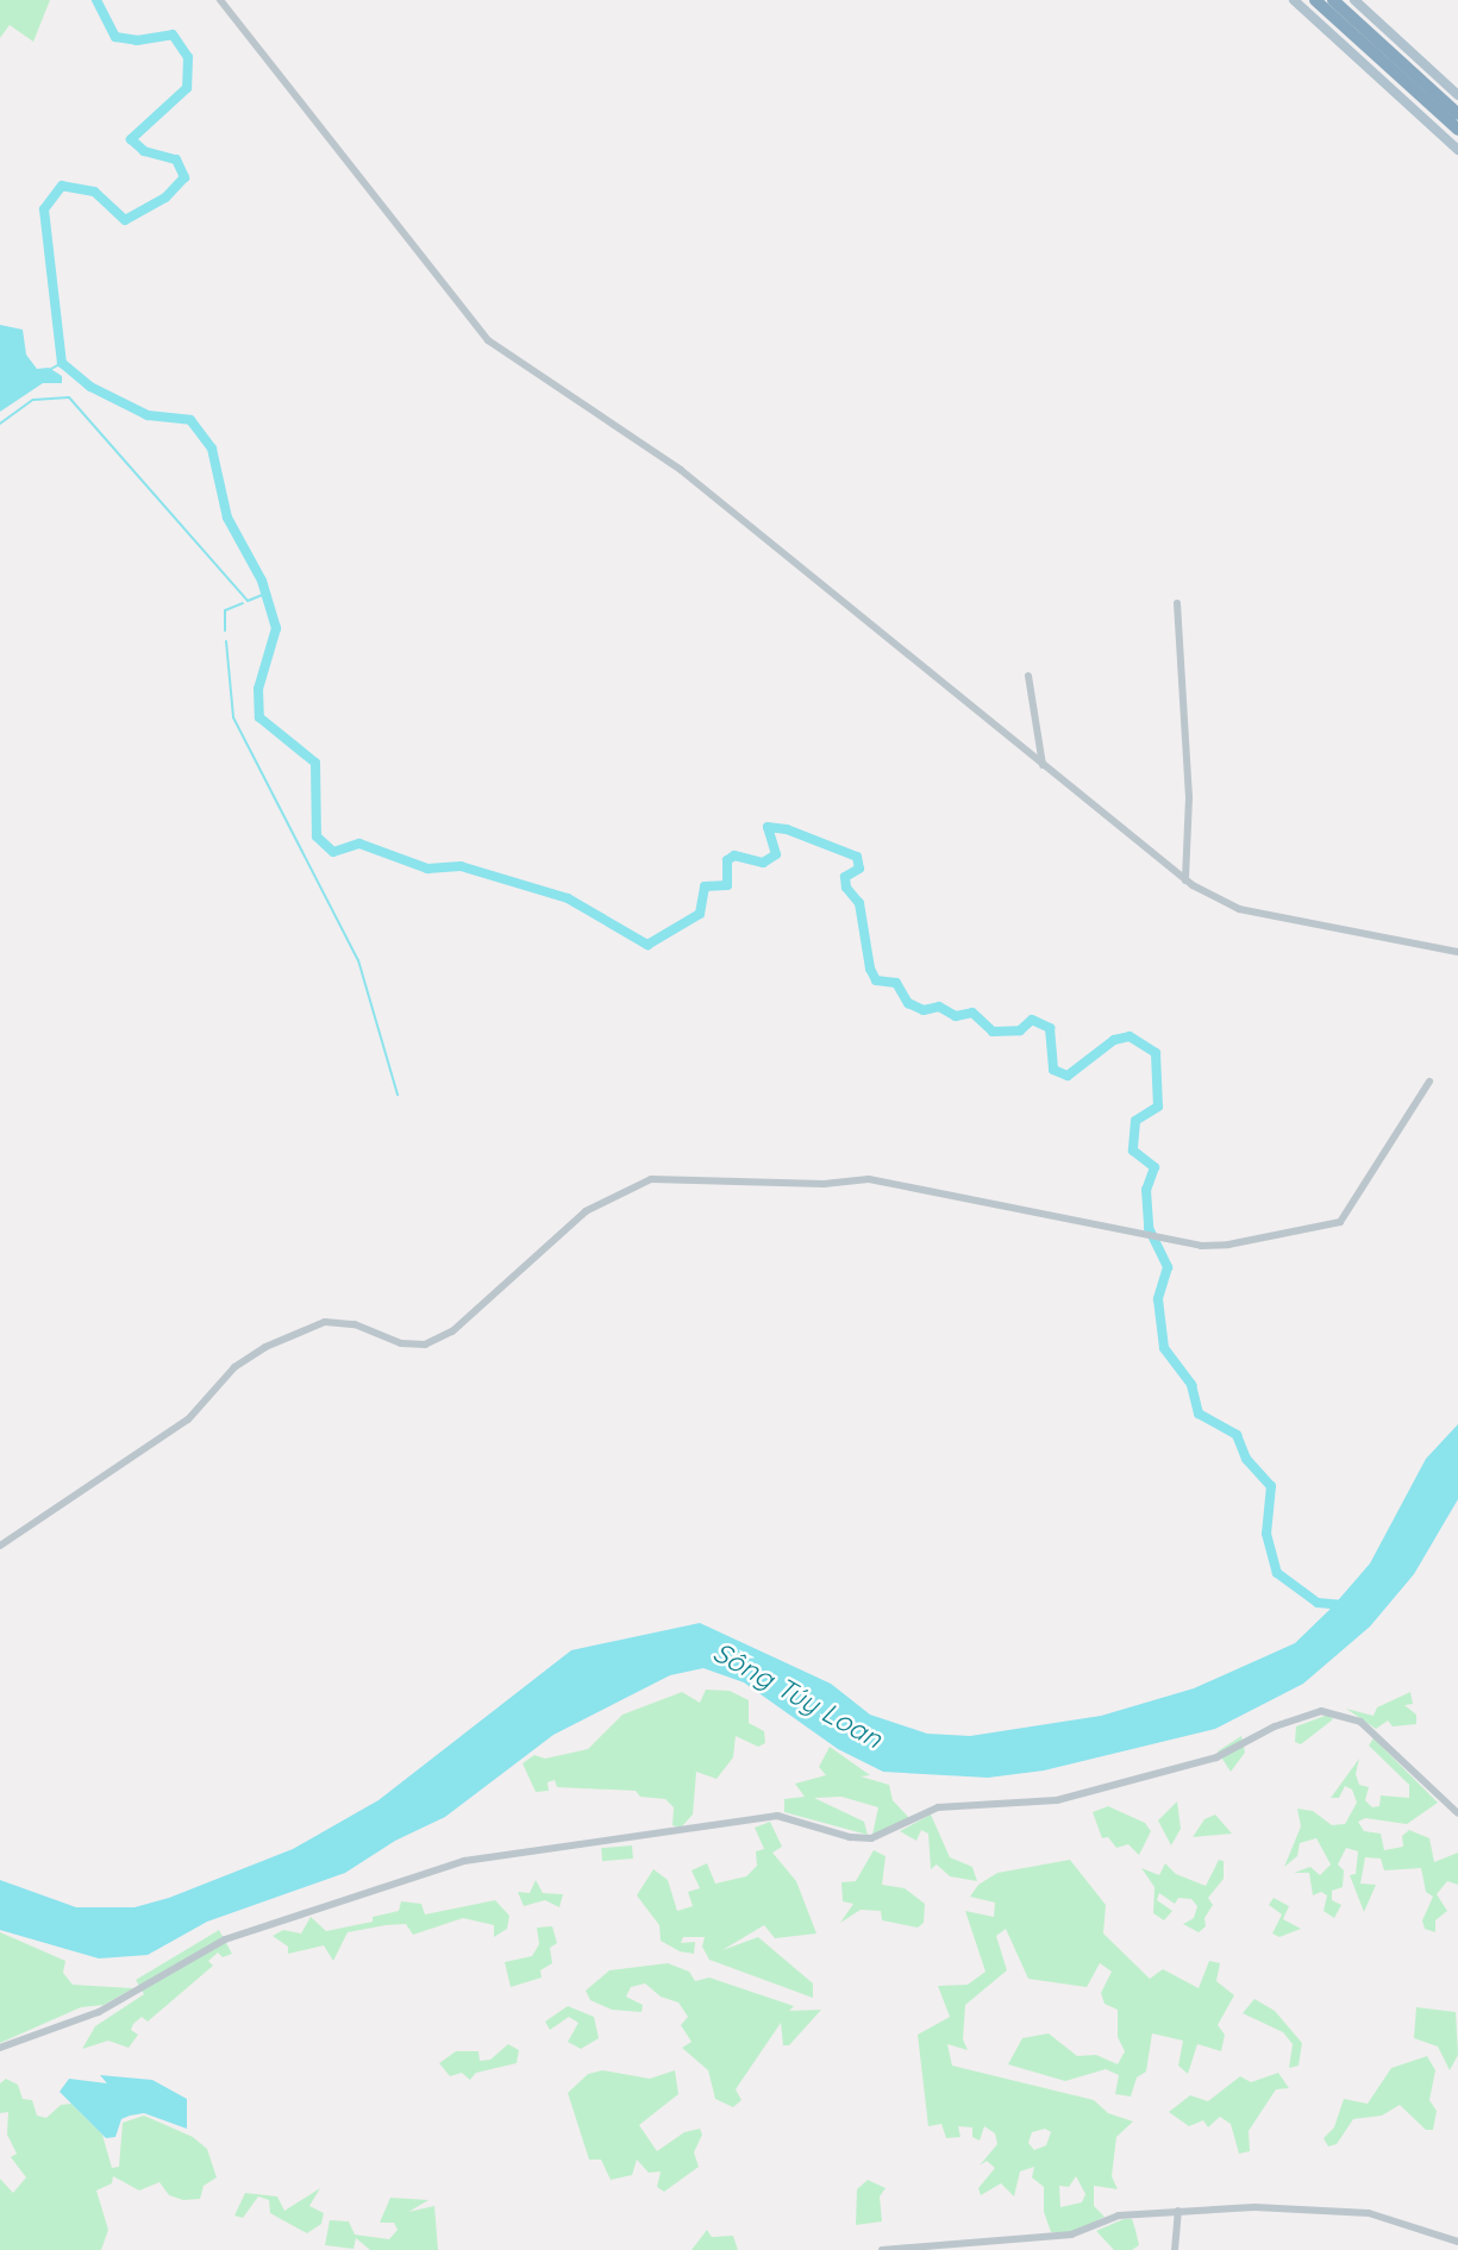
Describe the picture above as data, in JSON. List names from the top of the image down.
{
  "water": ["Sông Túy Loan"]
}
